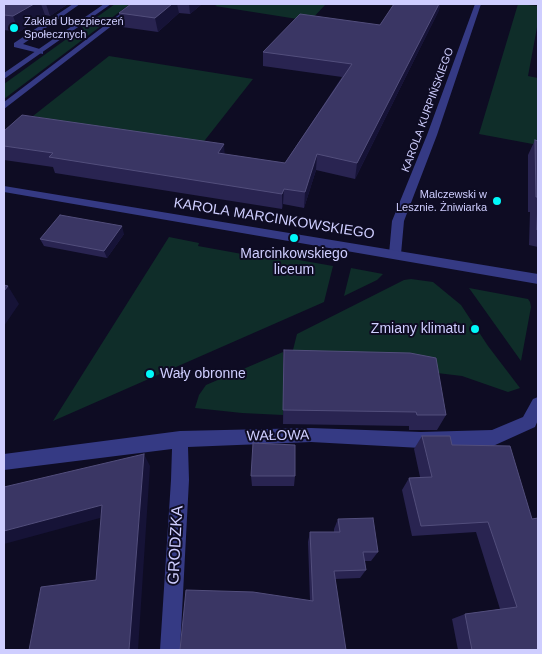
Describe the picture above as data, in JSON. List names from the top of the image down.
{
  "streets": {
    "street": [
      "KAROLA KURPIŃSKIEGO",
      "KAROLA MARCINKOWSKIEGO",
      "WAŁOWA",
      "GRODZKA"
    ]
  },
  "crossings": [
    ["KAROLA KURPIŃSKIEGO", "KAROLA MARCINKOWSKIEGO"],
    ["WAŁOWA", "GRODZKA"]
  ],
  "places": [
    "Zakład Ubezpieczeń Społecznych",
    "Malczewski w Lesznie. Żniwiarka",
    "Marcinkowskiego liceum",
    "Zmiany klimatu",
    "Wały obronne"
  ]
}
